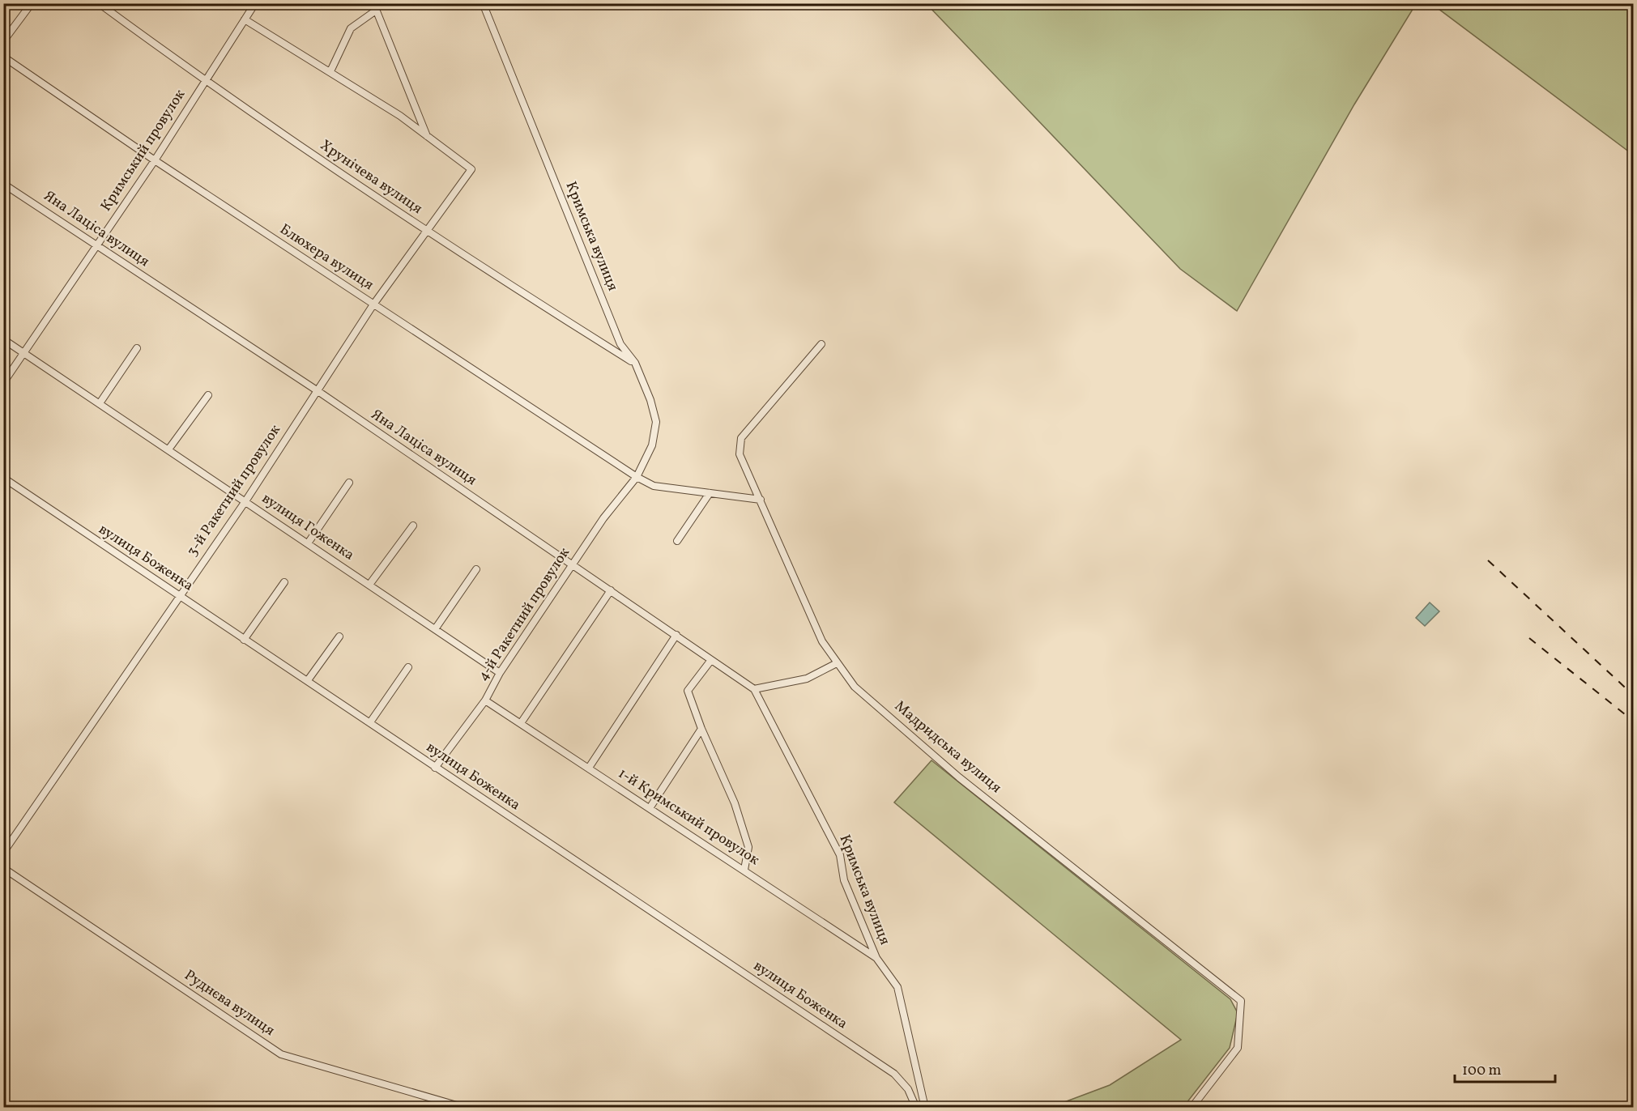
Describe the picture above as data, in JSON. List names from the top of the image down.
{
  "streets": {
    "street": [
      "Кримський провулок",
      "Хрунічева вулиця",
      "Яна Лаціса вулиця",
      "Кримська вулиця",
      "Блюхера вулиця",
      "3-й Ракетний провулок",
      "вулиця Гоженка",
      "вулиця Боженка",
      "4-й Ракетний провулок",
      "Мадридська вулиця",
      "1-й Кримський провулок",
      "Руднєва вулиця"
    ]
  },
  "crossings": [
    ["Кримський провулок", "Хрунічева вулиця"],
    ["Кримський провулок", "Яна Лаціса вулиця"],
    ["Кримський провулок", "Блюхера вулиця"],
    ["Кримський провулок", "вулиця Гоженка"],
    ["Хрунічева вулиця", "Кримська вулиця"],
    ["Хрунічева вулиця", "3-й Ракетний провулок"],
    ["Яна Лаціса вулиця", "Кримська вулиця"],
    ["Яна Лаціса вулиця", "3-й Ракетний провулок"],
    ["Яна Лаціса вулиця", "4-й Ракетний провулок"],
    ["Кримська вулиця", "Блюхера вулиця"],
    ["Кримська вулиця", "4-й Ракетний провулок"],
    ["Кримська вулиця", "1-й Кримський провулок"],
    ["Блюхера вулиця", "3-й Ракетний провулок"],
    ["Блюхера вулиця", "4-й Ракетний провулок"],
    ["Блюхера вулиця", "Мадридська вулиця"],
    ["3-й Ракетний провулок", "вулиця Гоженка"],
    ["3-й Ракетний провулок", "вулиця Боженка"],
    ["вулиця Гоженка", "4-й Ракетний провулок"],
    ["вулиця Боженка", "4-й Ракетний провулок"],
    ["4-й Ракетний провулок", "1-й Кримський провулок"]
  ],
  "scale_bar": "100 m"
}
